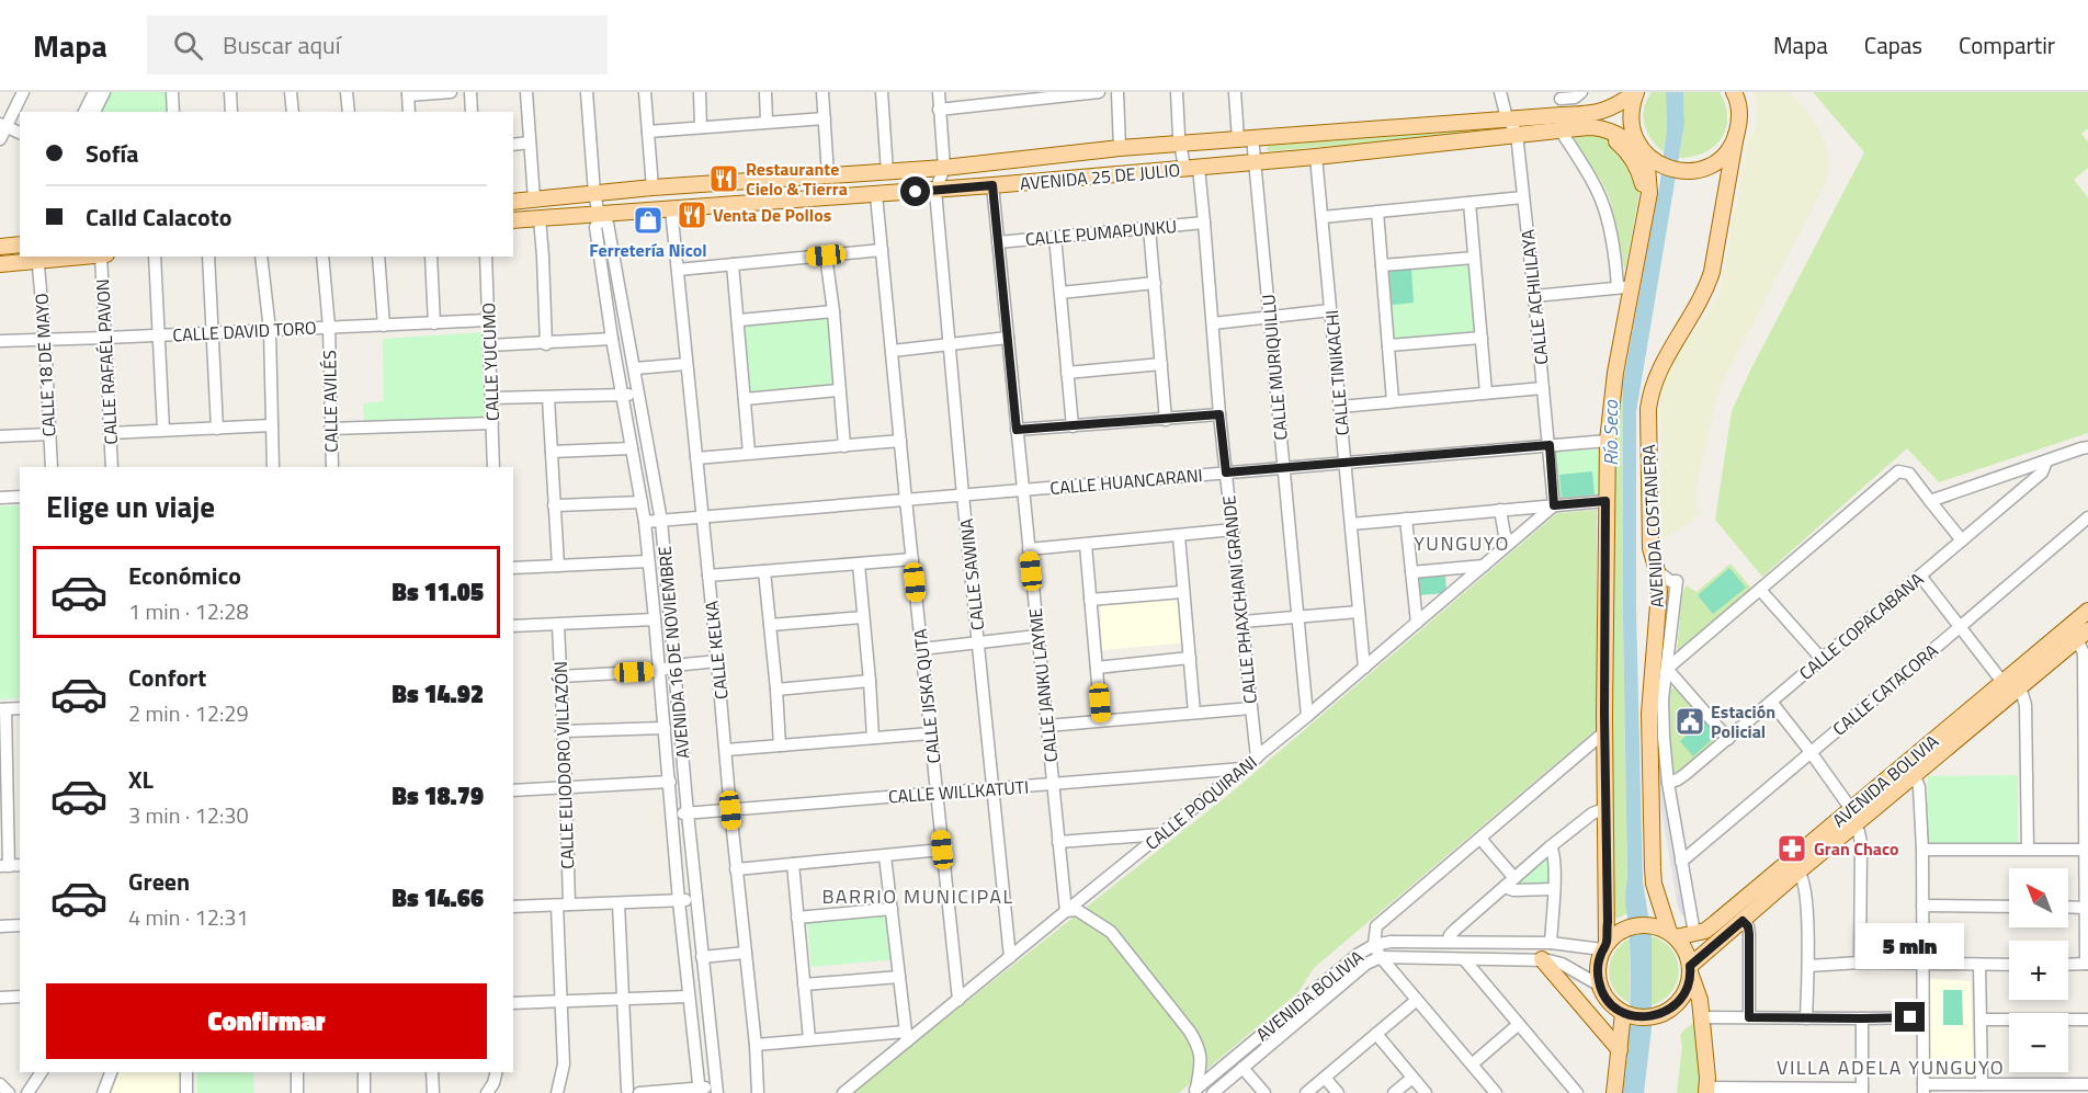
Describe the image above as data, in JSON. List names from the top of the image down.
{
  "streets": {
    "main road": ["AVENIDA 25 DE JULIO", "AVENIDA COSTANERA", "AVENIDA BOLIVIA"],
    "street": [
      "CALLE PUMAPUNKU",
      "CALLE ACHILILAYA",
      "CALLE DAVID TORO",
      "CALLE RAFAÉL PAVON",
      "CALLE YUCUMO",
      "CALLE 18 DE MAYO",
      "CALLE MURIQUILLU",
      "CALLE TINIKACHI",
      "CALLE AVILÉS",
      "CALLE HUANCARANI",
      "CALLE SAWINA",
      "CALLE PHAXCHANI GRANDE",
      "CALLE COPACABANA",
      "CALLE KELKA",
      "AVENIDA 16 DE NOVIEMBRE",
      "CALLE JANKU LAYME",
      "CALLE CATACORA",
      "CALLE JISKA QUTA",
      "CALLE ELIODORO VILLAZÓN",
      "CALLE WILLKATUTI",
      "CALLE POQUIRANI"
    ]
  },
  "crossings": [
    ["AVENIDA 25 DE JULIO", "CALLE ACHILILAYA"],
    ["AVENIDA 25 DE JULIO", "CALLE MURIQUILLU"],
    ["AVENIDA 25 DE JULIO", "CALLE TINIKACHI"],
    ["AVENIDA 25 DE JULIO", "AVENIDA COSTANERA"],
    ["AVENIDA 25 DE JULIO", "CALLE SAWINA"],
    ["AVENIDA 25 DE JULIO", "CALLE PHAXCHANI GRANDE"],
    ["AVENIDA 25 DE JULIO", "CALLE KELKA"],
    ["AVENIDA 25 DE JULIO", "AVENIDA 16 DE NOVIEMBRE"],
    ["AVENIDA 25 DE JULIO", "CALLE JANKU LAYME"],
    ["AVENIDA 25 DE JULIO", "CALLE JISKA QUTA"],
    ["CALLE PUMAPUNKU", "CALLE PHAXCHANI GRANDE"],
    ["CALLE PUMAPUNKU", "CALLE JANKU LAYME"],
    ["CALLE ACHILILAYA", "CALLE HUANCARANI"],
    ["CALLE ACHILILAYA", "CALLE POQUIRANI"],
    ["CALLE DAVID TORO", "CALLE RAFAÉL PAVON"],
    ["CALLE DAVID TORO", "CALLE YUCUMO"],
    ["CALLE DAVID TORO", "CALLE 18 DE MAYO"],
    ["CALLE DAVID TORO", "CALLE AVILÉS"],
    ["CALLE MURIQUILLU", "CALLE HUANCARANI"],
    ["CALLE MURIQUILLU", "CALLE POQUIRANI"],
    ["CALLE TINIKACHI", "CALLE HUANCARANI"],
    ["CALLE TINIKACHI", "CALLE POQUIRANI"],
    ["CALLE HUANCARANI", "CALLE SAWINA"],
    ["CALLE HUANCARANI", "CALLE PHAXCHANI GRANDE"],
    ["CALLE HUANCARANI", "CALLE KELKA"],
    ["CALLE HUANCARANI", "AVENIDA 16 DE NOVIEMBRE"],
    ["CALLE HUANCARANI", "CALLE JANKU LAYME"],
    ["CALLE HUANCARANI", "CALLE JISKA QUTA"],
    ["AVENIDA COSTANERA", "AVENIDA BOLIVIA"],
    ["CALLE SAWINA", "CALLE WILLKATUTI"],
    ["CALLE SAWINA", "CALLE POQUIRANI"],
    ["CALLE PHAXCHANI GRANDE", "CALLE POQUIRANI"],
    ["CALLE KELKA", "CALLE WILLKATUTI"],
    ["AVENIDA 16 DE NOVIEMBRE", "CALLE WILLKATUTI"],
    ["CALLE JANKU LAYME", "CALLE WILLKATUTI"],
    ["CALLE JANKU LAYME", "CALLE POQUIRANI"],
    ["CALLE JISKA QUTA", "CALLE WILLKATUTI"],
    ["CALLE JISKA QUTA", "CALLE POQUIRANI"],
    ["CALLE WILLKATUTI", "CALLE POQUIRANI"]
  ],
  "districts": ["YUNGUYO", "BARRIO MUNICIPAL", "VILLA ADELA YUNGUYO"],
  "water": ["Río Seco"],
  "places": {
    "restaurant": ["Restaurante Cielo & Tierra", "Venta De Pollos"],
    "shop": ["Ferretería Nicol"],
    "public building": ["Estación Policial"],
    "pharmacy": ["Gran Chaco"]
  },
  "north": "top left",
  "page": {
    "header": "Mapa",
    "search": "Buscar aquí",
    "nav": ["Mapa", "Capas", "Compartir"],
    "banner": ["Sofía", "Calld Calacoto"],
    "heading": "Elige un viaje",
    "list": [
      {
        "name": "Económico",
        "note": "1 min · 12:28",
        "value": "Bs 11.05"
      },
      {
        "name": "Confort",
        "note": "2 min · 12:29",
        "value": "Bs 14.92"
      },
      {
        "name": "XL",
        "note": "3 min · 12:30",
        "value": "Bs 18.79"
      },
      {
        "name": "Green",
        "note": "4 min · 12:31",
        "value": "Bs 14.66"
      }
    ],
    "map_buttons": ["+", "−"],
    "bubble": "5 min",
    "buttons": "Confirmar"
  }
}
